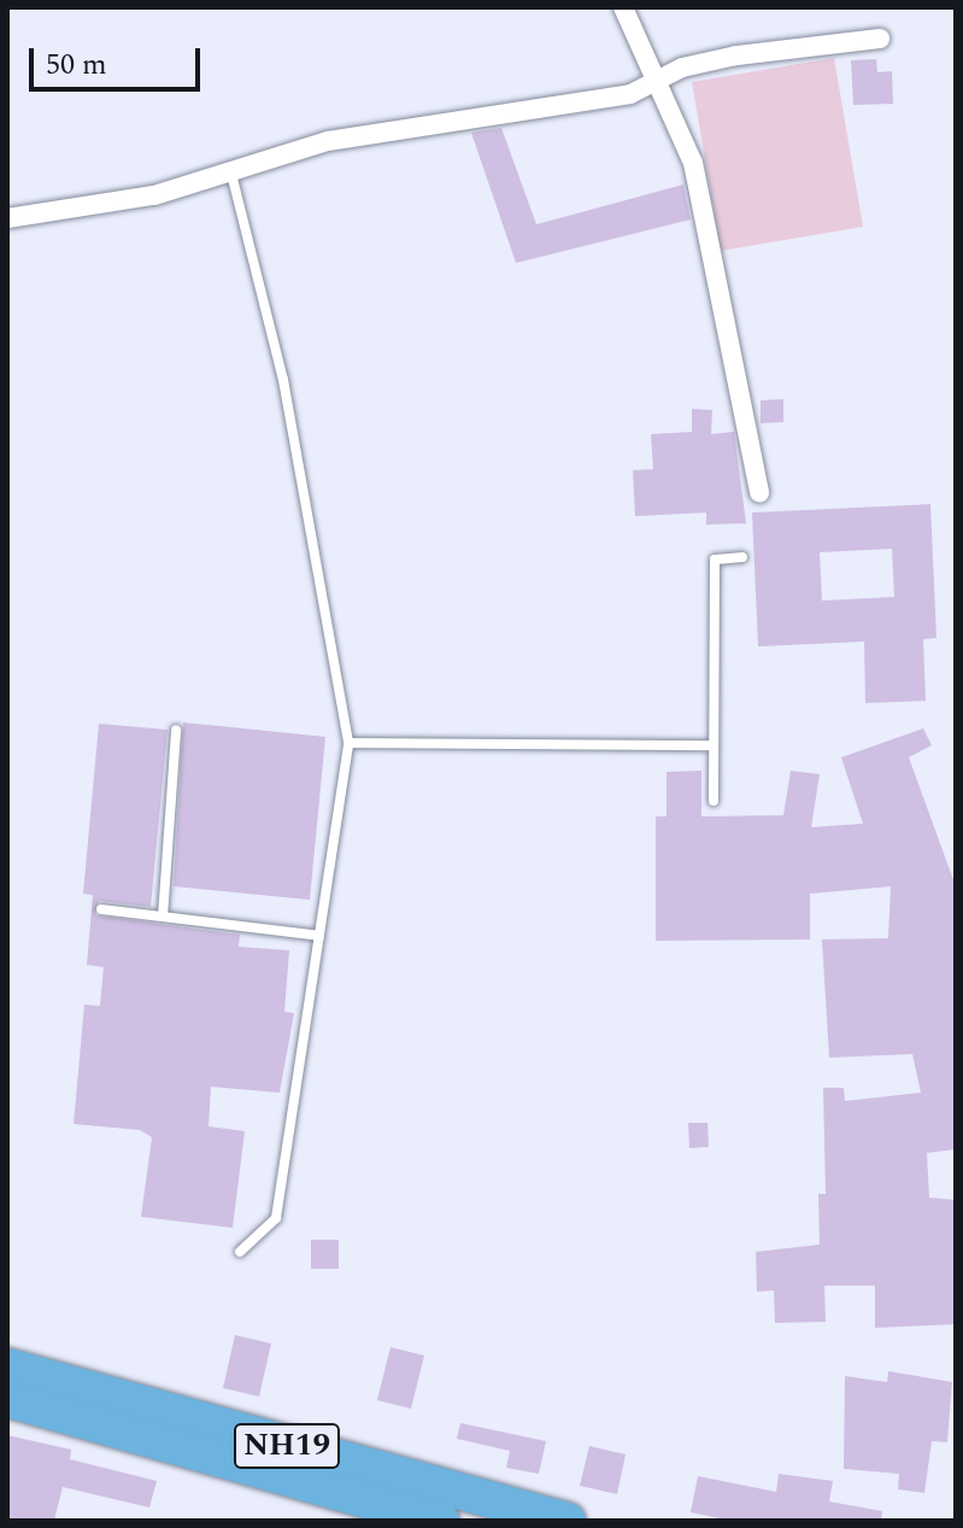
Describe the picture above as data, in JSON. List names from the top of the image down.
{
  "streets": {
    "highway": ["NH19"]
  },
  "scale_bar": "50 m"
}
